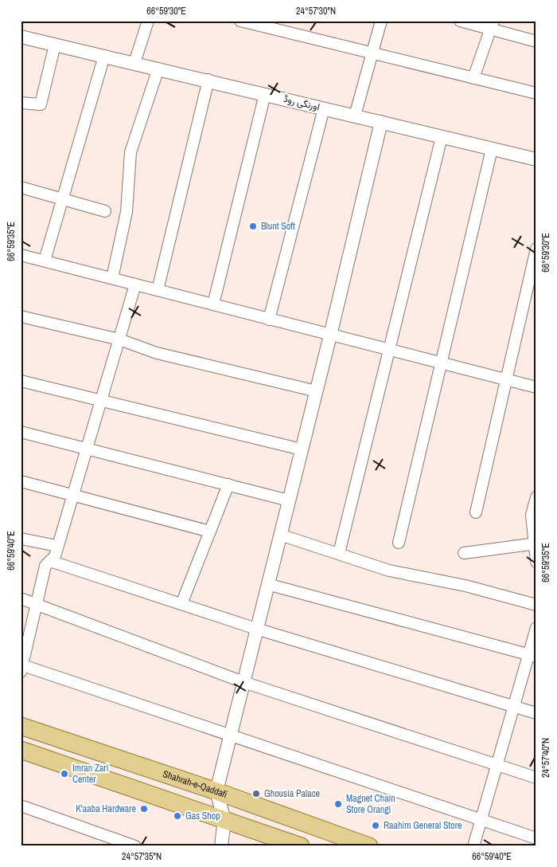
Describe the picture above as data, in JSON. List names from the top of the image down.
{
  "streets": {
    "main road": ["Shahrah-e-Qaddafi"],
    "street": ["اورنگی روڈ"]
  },
  "places": [
    "Blunt Soft",
    "Imran Zari Center",
    "Ghousia Palace",
    "Magnet Chain Store Orangi",
    "K'aaba Hardware",
    "Gas Shop",
    "Raahim General Store"
  ],
  "coordinates": [
    "66°59'30\"E",
    "24°57'30\"N",
    "66°59'35\"E",
    "66°59'40\"E",
    "24°57'40\"N",
    "24°57'35\"N"
  ]
}
